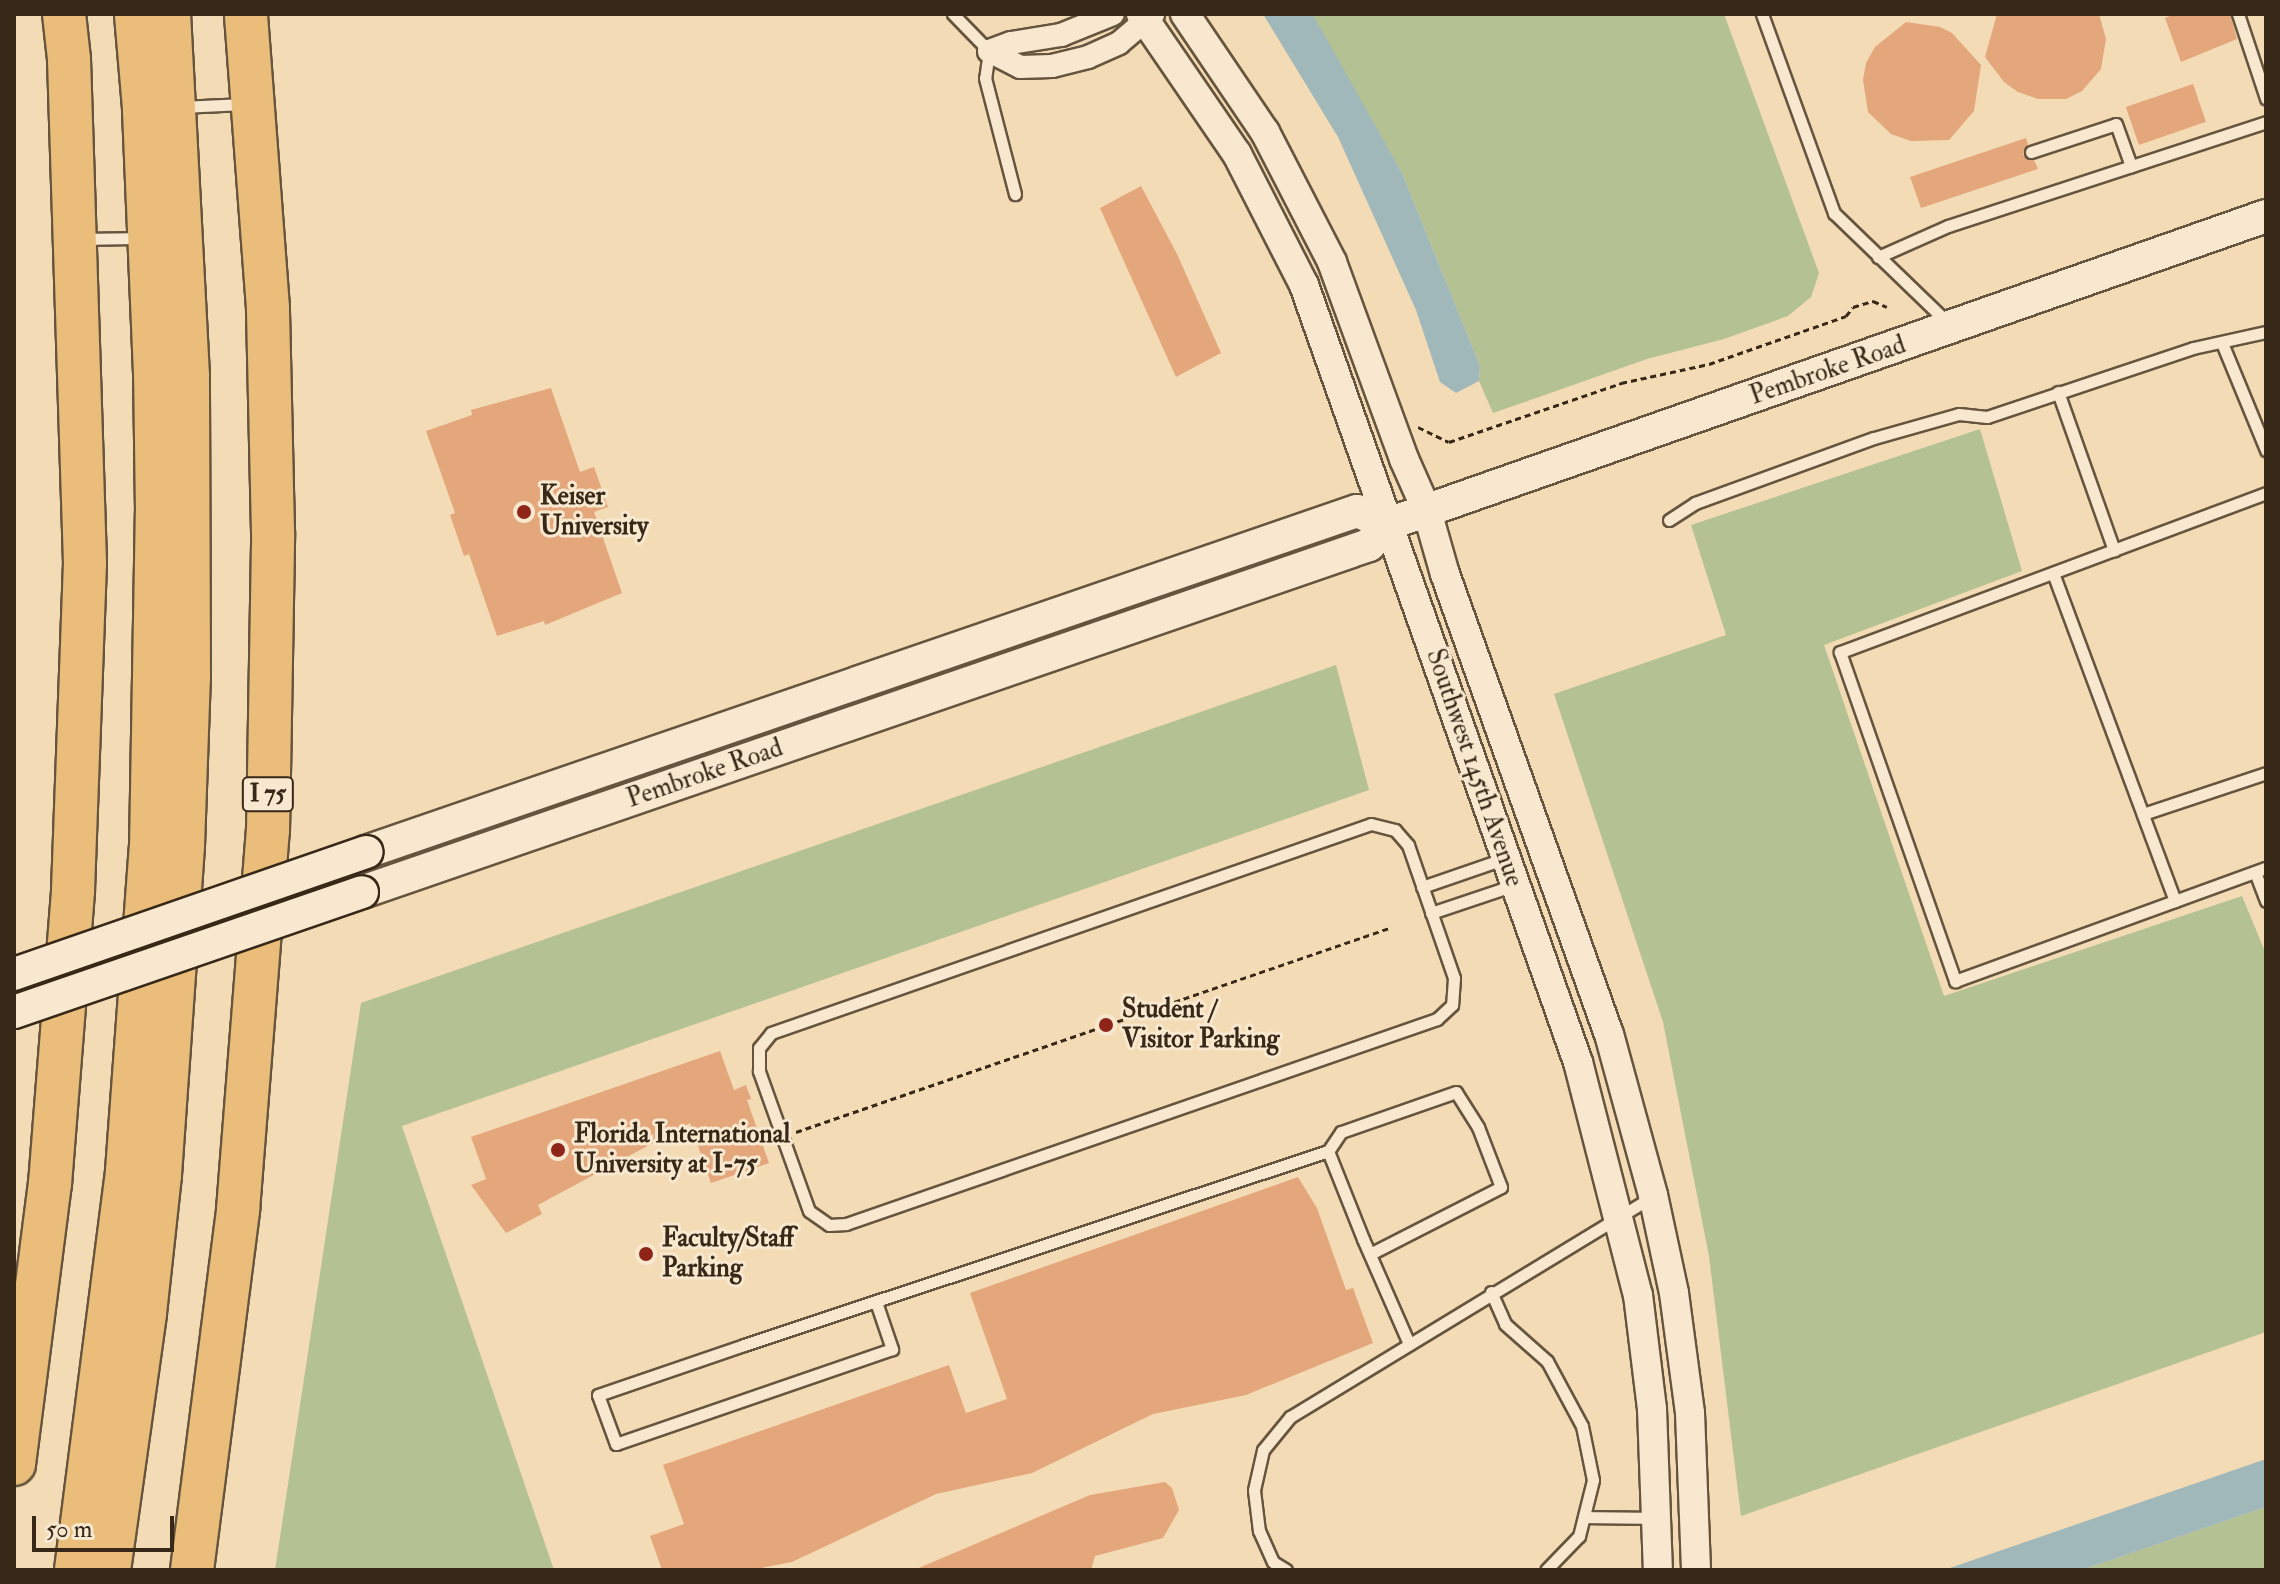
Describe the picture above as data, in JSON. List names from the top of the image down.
{
  "streets": {
    "highway": ["I 75"],
    "main road": ["Pembroke Road"],
    "street": ["Southwest 145th Avenue"]
  },
  "crossings": [
    ["Pembroke Road", "Southwest 145th Avenue"]
  ],
  "places": [
    "Keiser University",
    "Student / Visitor Parking",
    "Florida International University at I-75",
    "Faculty/Staff Parking"
  ],
  "scale_bar": "50 m"
}
